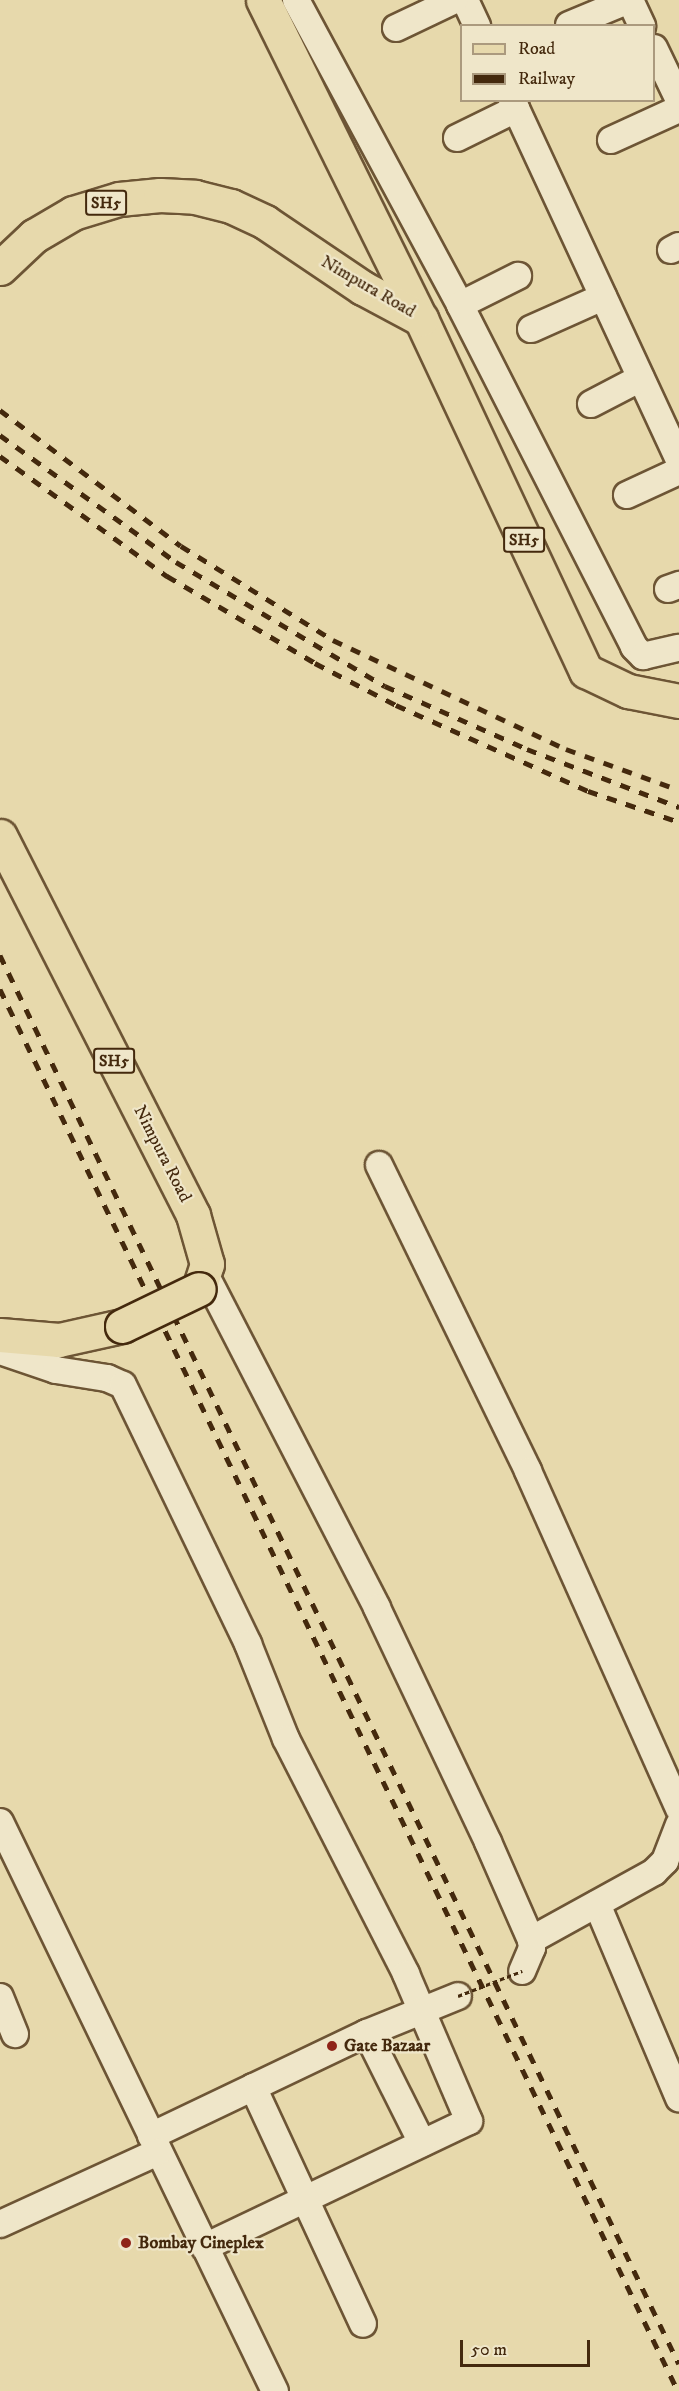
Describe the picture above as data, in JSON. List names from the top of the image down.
{
  "streets": {
    "main road": ["SH5", "Nimpura Road"]
  },
  "crossings": [
    ["SH5", "Nimpura Road"]
  ],
  "places": ["Gate Bazaar", "Bombay Cineplex"],
  "legend": ["Road", "Railway"],
  "scale_bar": "50 m"
}
